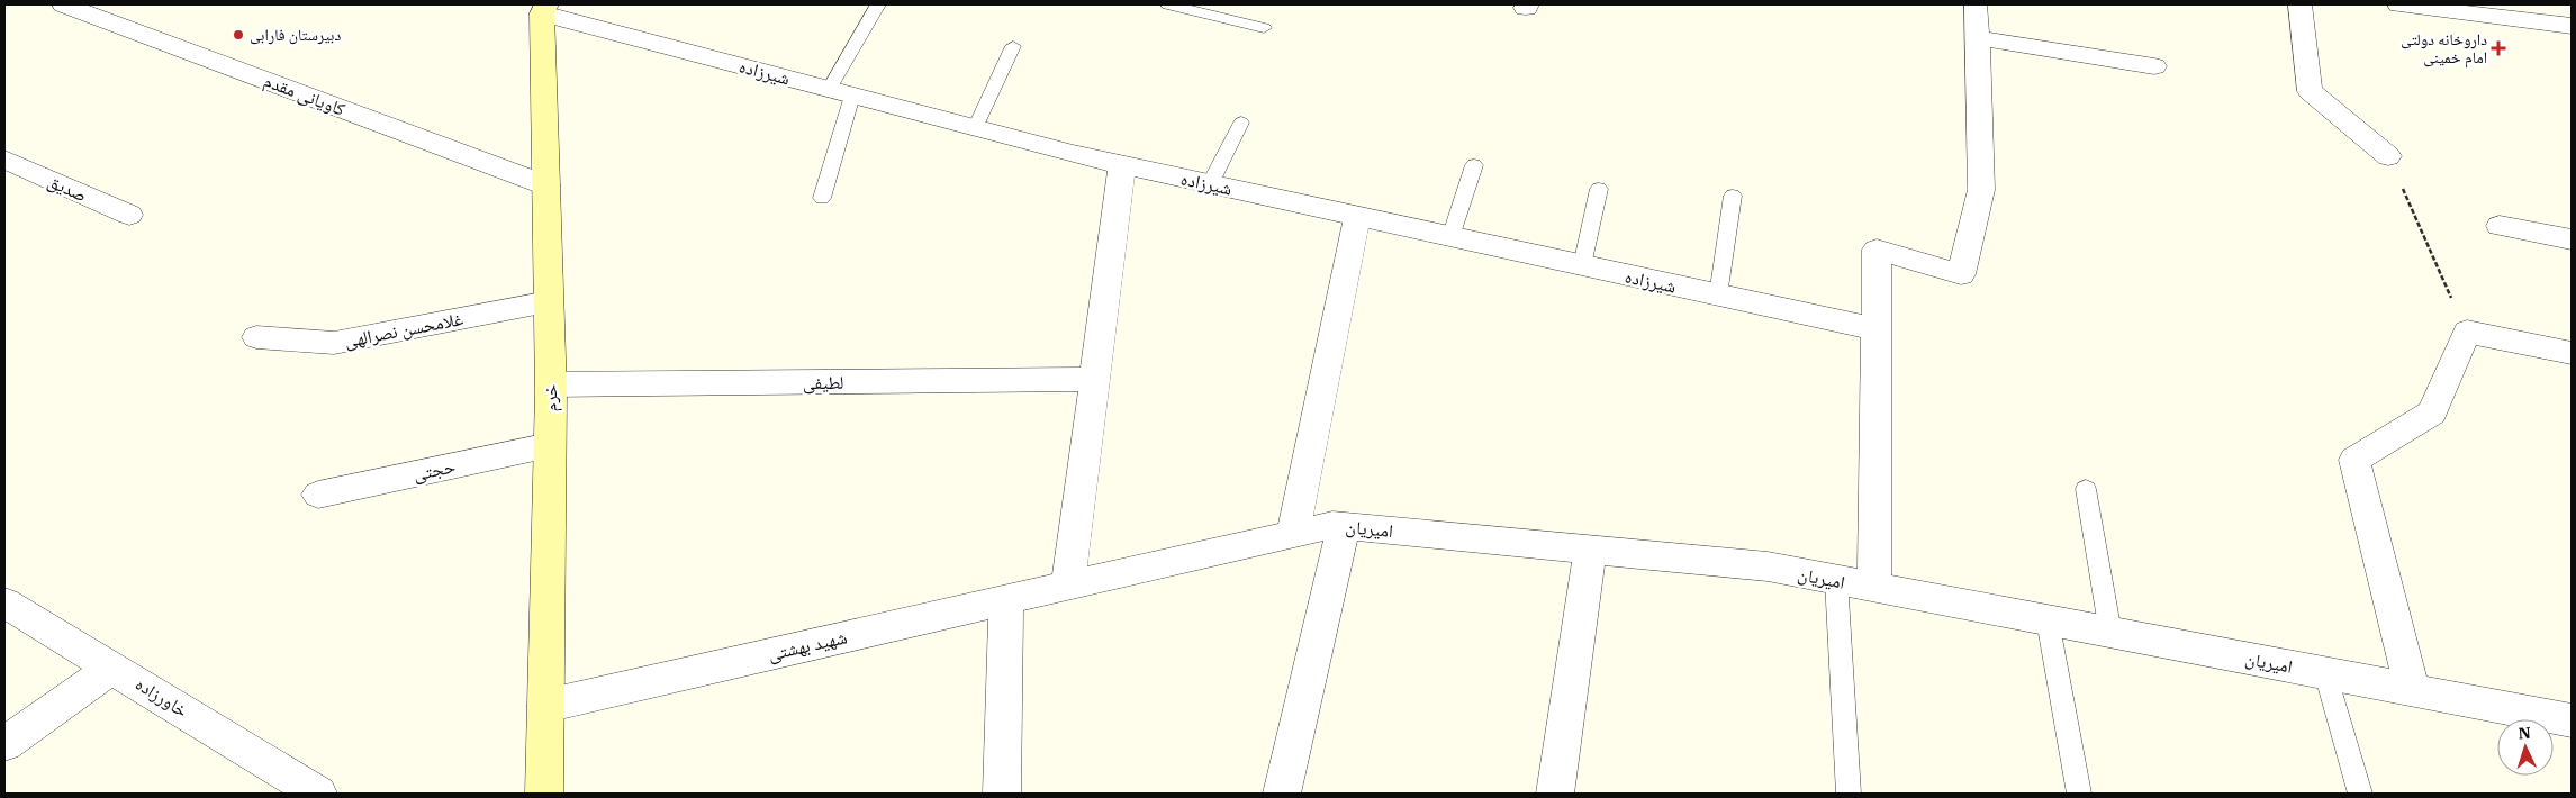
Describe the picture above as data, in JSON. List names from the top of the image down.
{
  "streets": {
    "street": [
      "شیرزاده",
      "کاویانی مقدم",
      "صدیق",
      "غلامحسن نصرالهی",
      "لطیفی",
      "خرم",
      "حجتی",
      "امیریان",
      "شهید بهشتی",
      "خاورزاده"
    ]
  },
  "crossings": [
    ["شیرزاده", "خرم"],
    ["کاویانی مقدم", "خرم"],
    ["غلامحسن نصرالهی", "خرم"],
    ["لطیفی", "خرم"],
    ["خرم", "حجتی"],
    ["خرم", "شهید بهشتی"],
    ["امیریان", "شهید بهشتی"]
  ],
  "places": {
    "other": ["دبیرستان فارابی"],
    "health": ["داروخانه دولتی امام خمینی"]
  },
  "north": "top"
}
